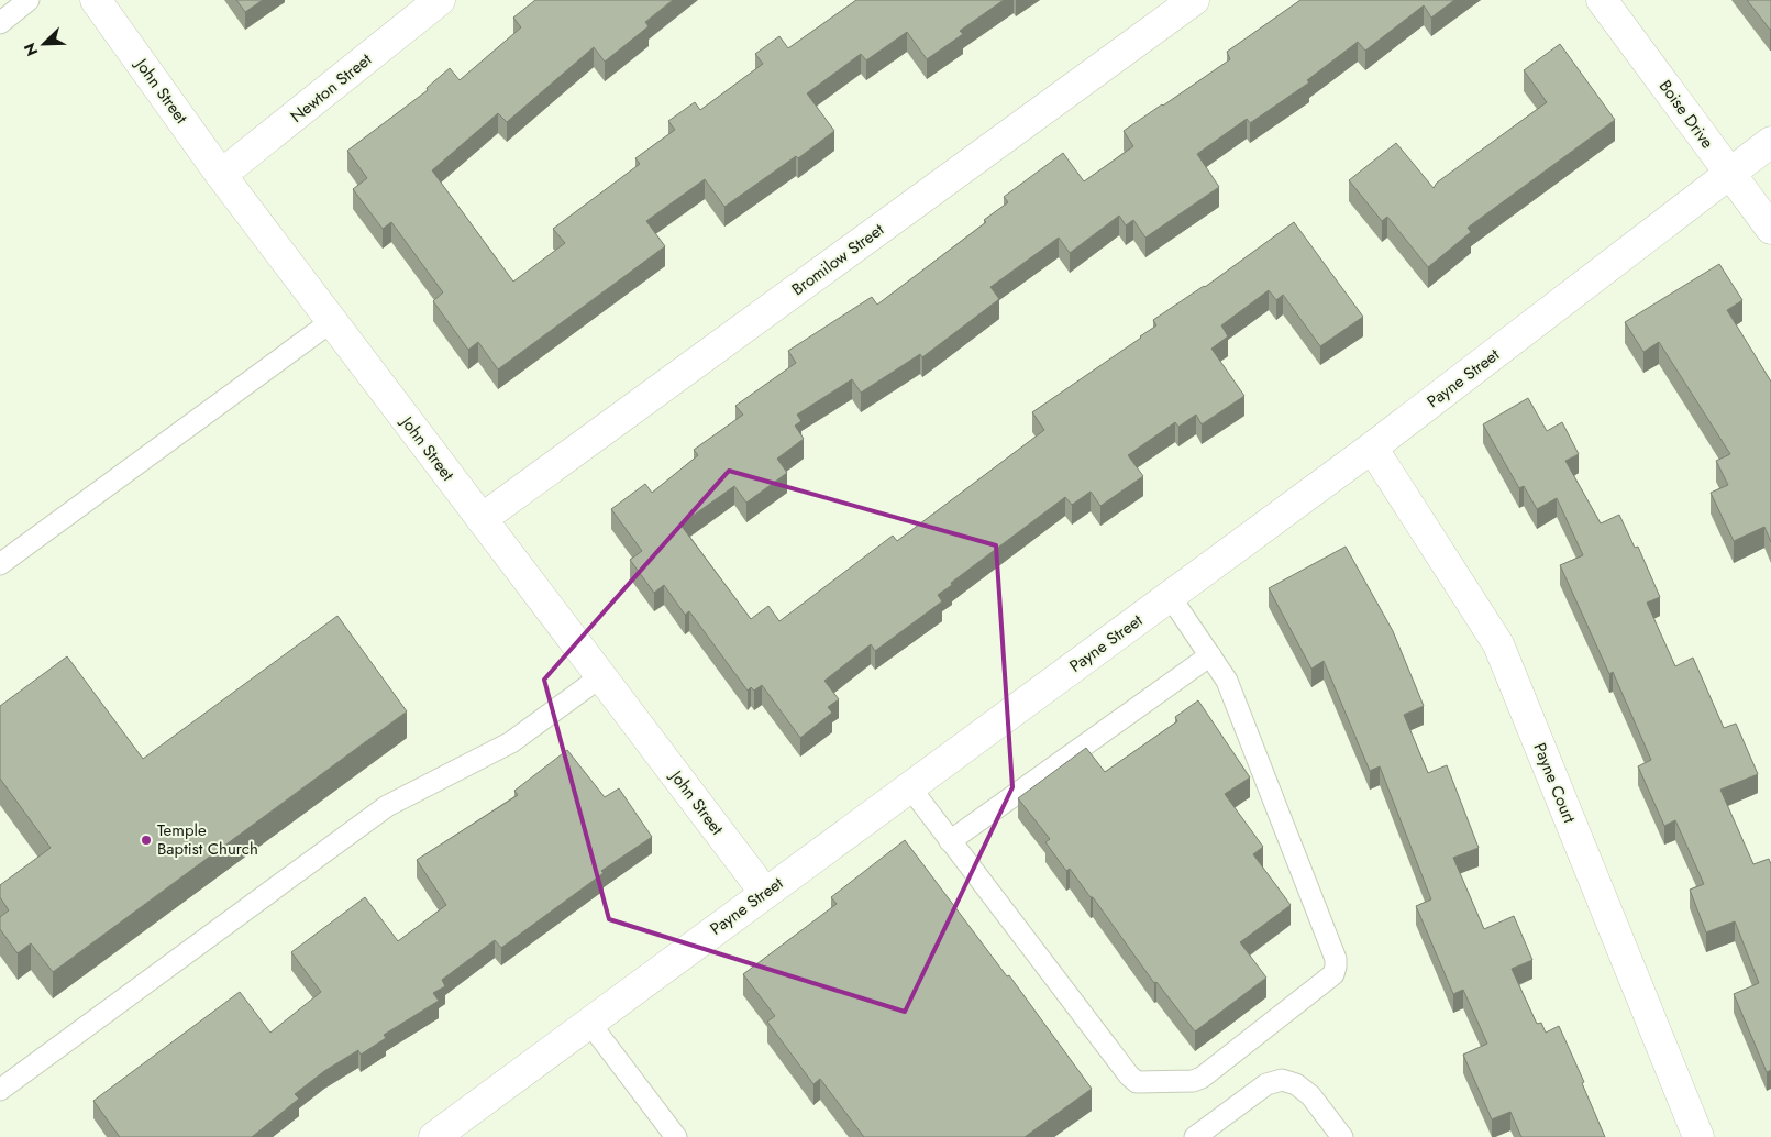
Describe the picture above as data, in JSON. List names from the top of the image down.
{
  "streets": {
    "street": [
      "Newton Street",
      "John Street",
      "Boise Drive",
      "Bromilow Street",
      "Payne Street",
      "Payne Court"
    ]
  },
  "crossings": [
    ["Newton Street", "John Street"],
    ["John Street", "Bromilow Street"],
    ["John Street", "Payne Street"],
    ["Boise Drive", "Payne Street"],
    ["Payne Street", "Payne Court"]
  ],
  "places": ["Temple Baptist Church"],
  "north": "bottom left"
}
